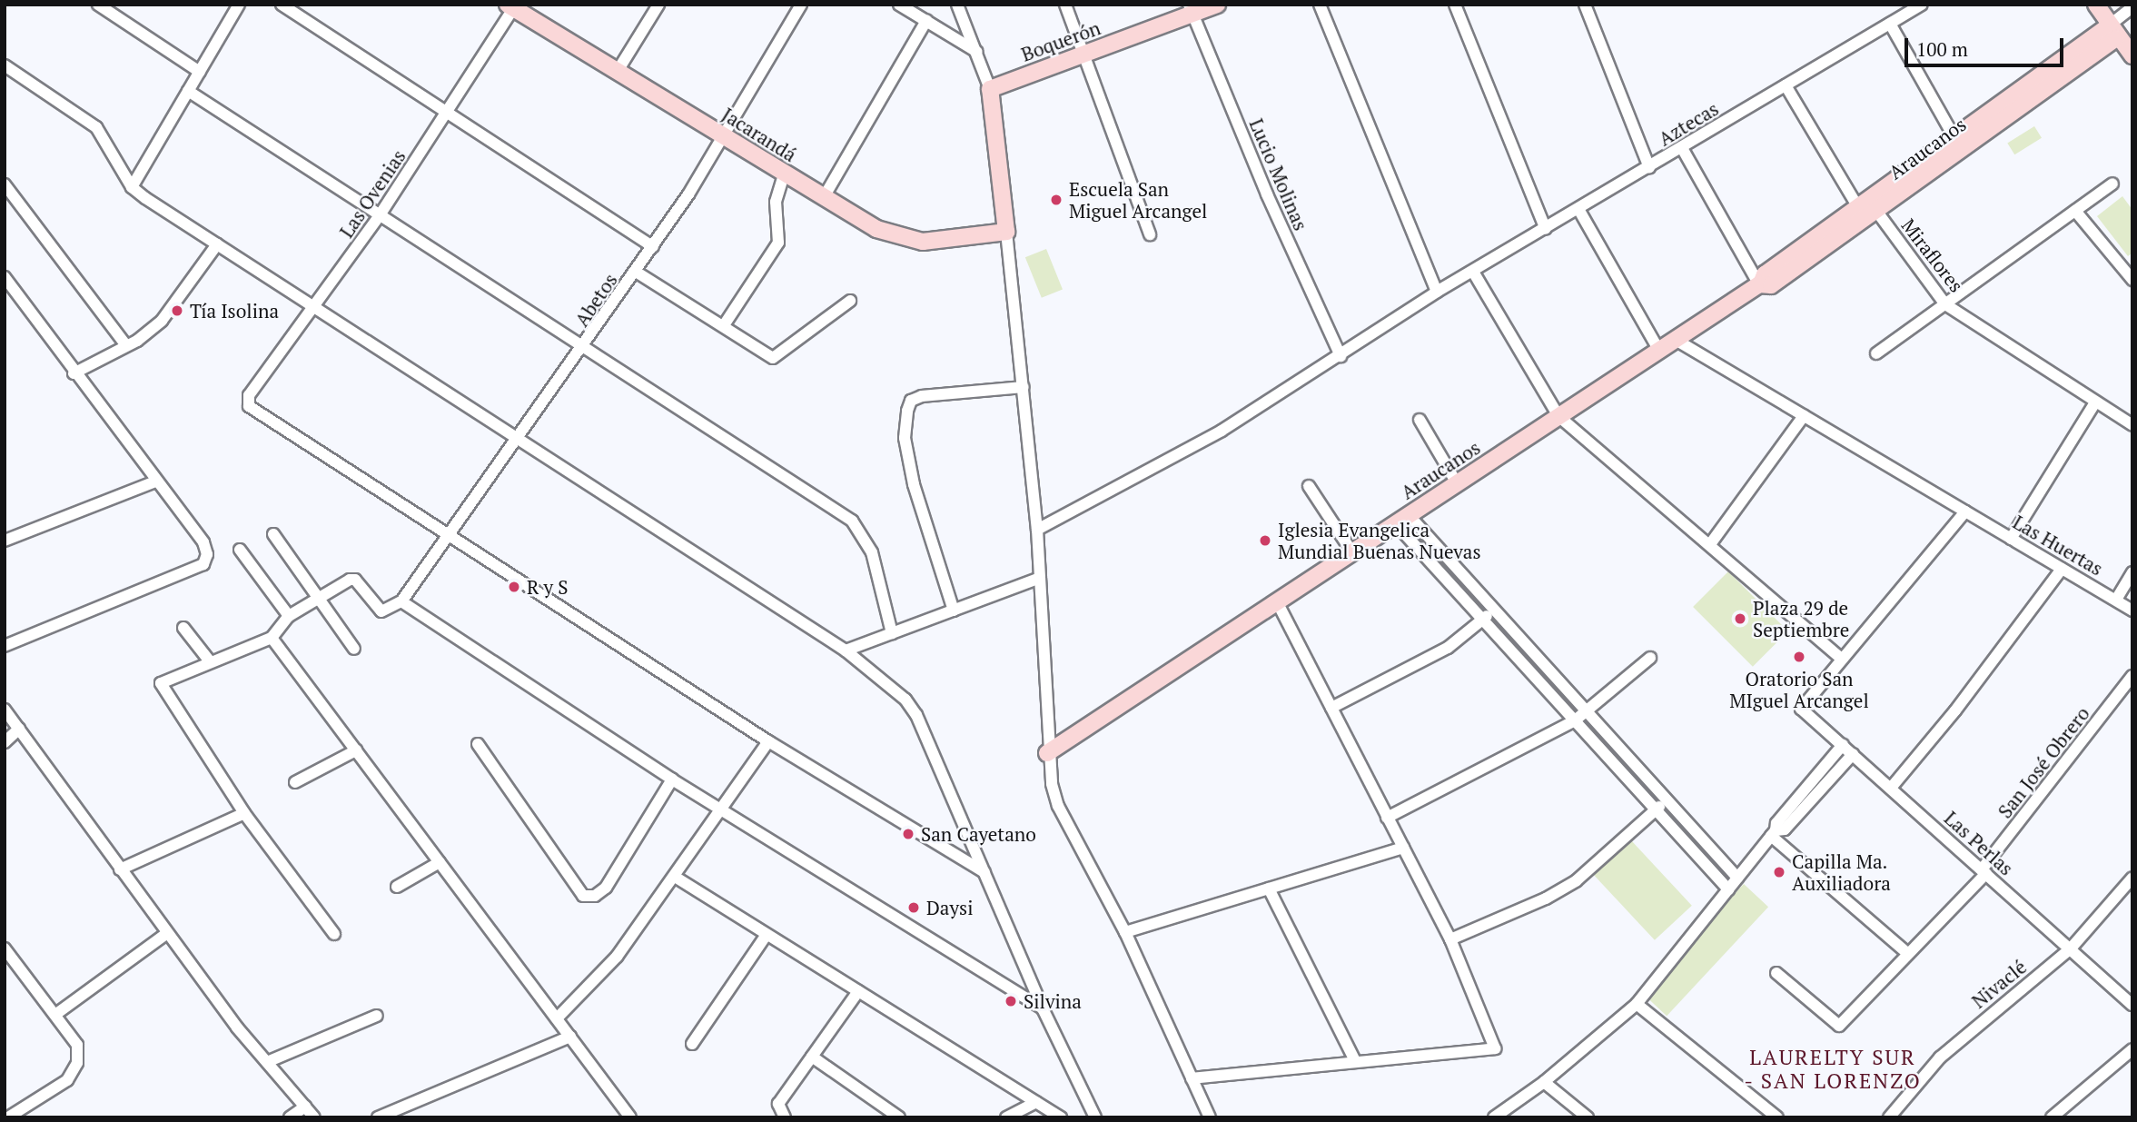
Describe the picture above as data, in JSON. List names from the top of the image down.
{
  "streets": {
    "street": [
      "Boquerón",
      "Aztecas",
      "Jacarandá",
      "Araucanos",
      "Lucio Molinas",
      "Las Ovenias",
      "Miraflores",
      "Abetos",
      "Las Huertas",
      "San José Obrero",
      "Las Perlas",
      "Nivaclé"
    ]
  },
  "crossings": [
    ["Boquerón", "Lucio Molinas"],
    ["Aztecas", "Lucio Molinas"],
    ["Jacarandá", "Las Ovenias"],
    ["Jacarandá", "Abetos"],
    ["Araucanos", "Miraflores"],
    ["Araucanos", "Las Huertas"],
    ["Las Ovenias", "Abetos"],
    ["San José Obrero", "Las Perlas"],
    ["Las Perlas", "Nivaclé"]
  ],
  "districts": ["LAURELTY SUR - SAN LORENZO"],
  "places": [
    "Escuela San Miguel Arcangel",
    "Tía Isolina",
    "Iglesia Evangelica Mundial Buenas Nuevas",
    "R y S",
    "Plaza 29 de Septiembre",
    "Oratorio San MIguel Arcangel",
    "San Cayetano",
    "Capilla Ma. Auxiliadora",
    "Daysi",
    "Silvina"
  ],
  "scale_bar": "100 m"
}
